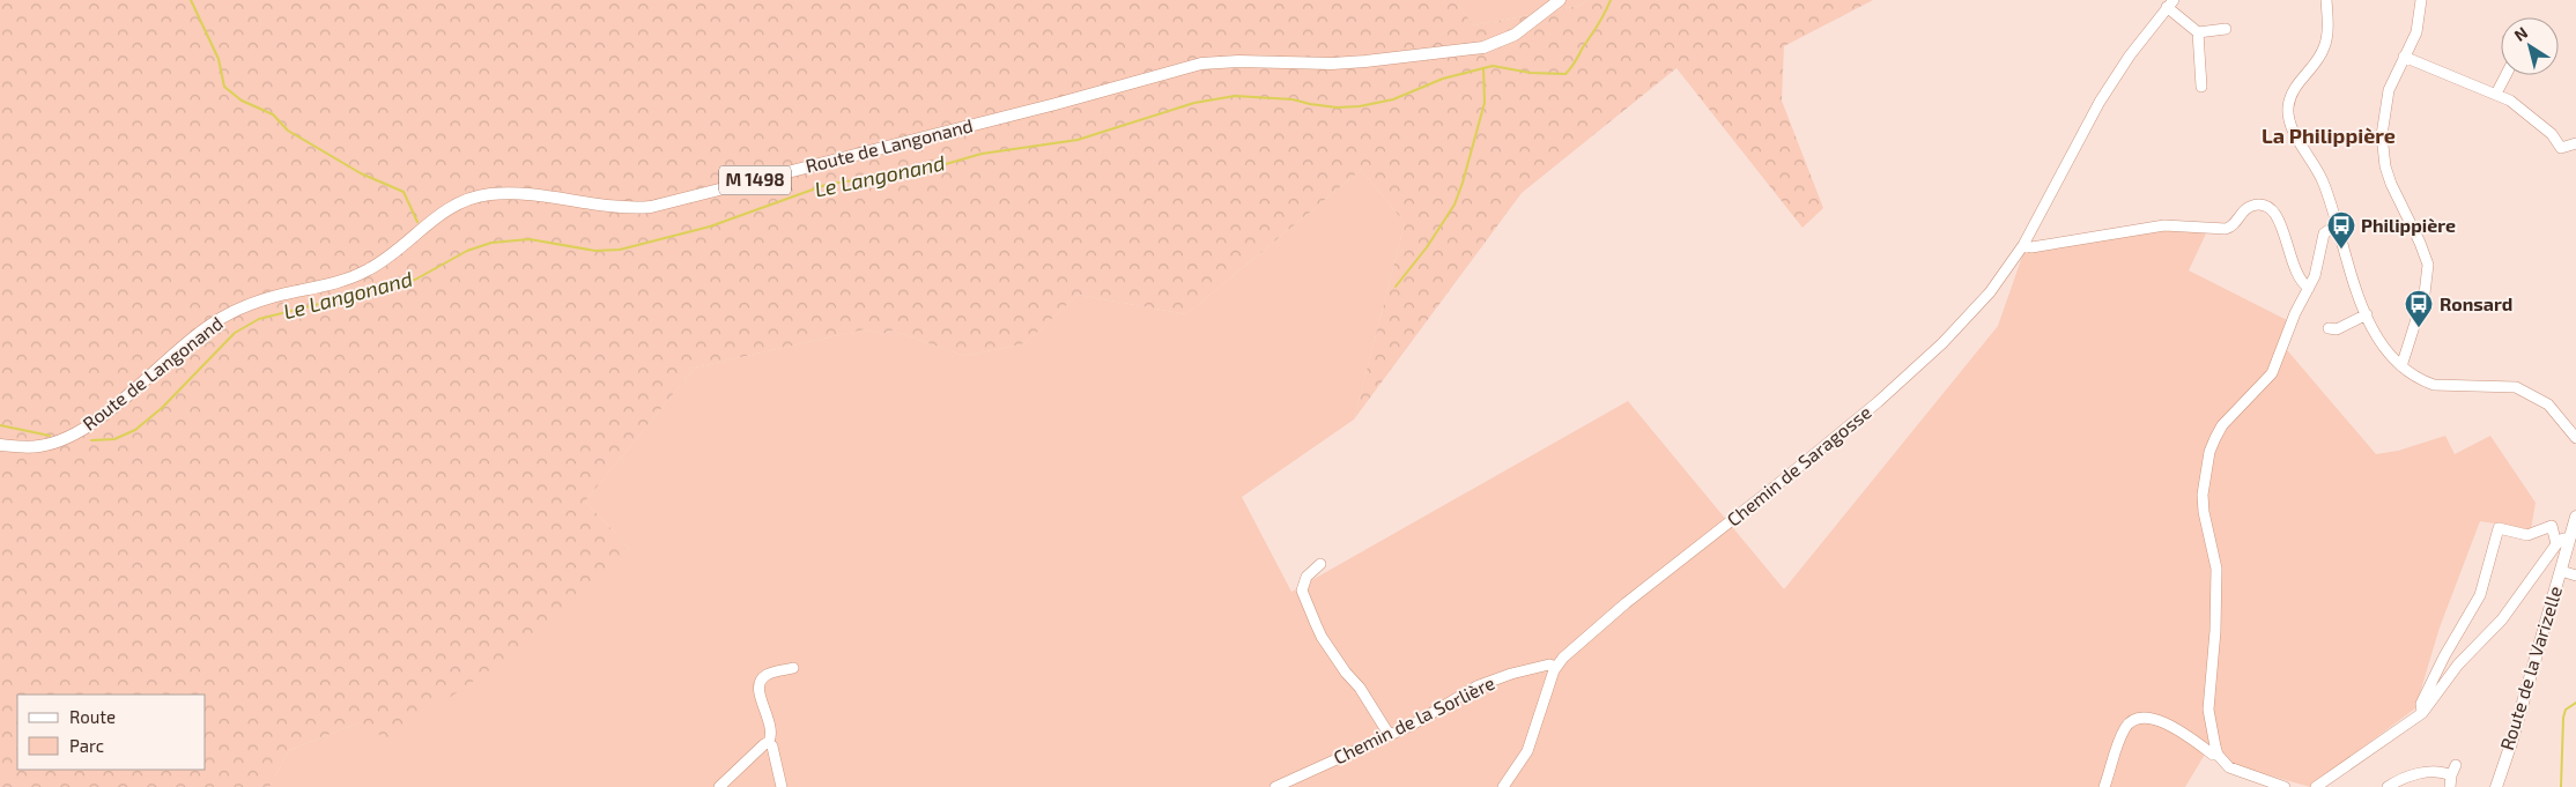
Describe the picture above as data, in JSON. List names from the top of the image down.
{
  "streets": {
    "main road": ["Route de Langonand", "M 1498", "Route de la Varizelle"],
    "street": ["Chemin de Saragosse", "Chemin de la Sorlière"]
  },
  "crossings": [
    ["Chemin de Saragosse", "Chemin de la Sorlière"]
  ],
  "districts": ["La Philippière"],
  "water": ["Le Langonand"],
  "places": {
    "bus stop": ["Philippière", "Ronsard"]
  },
  "legend": ["Route", "Parc"],
  "north": "top left"
}
